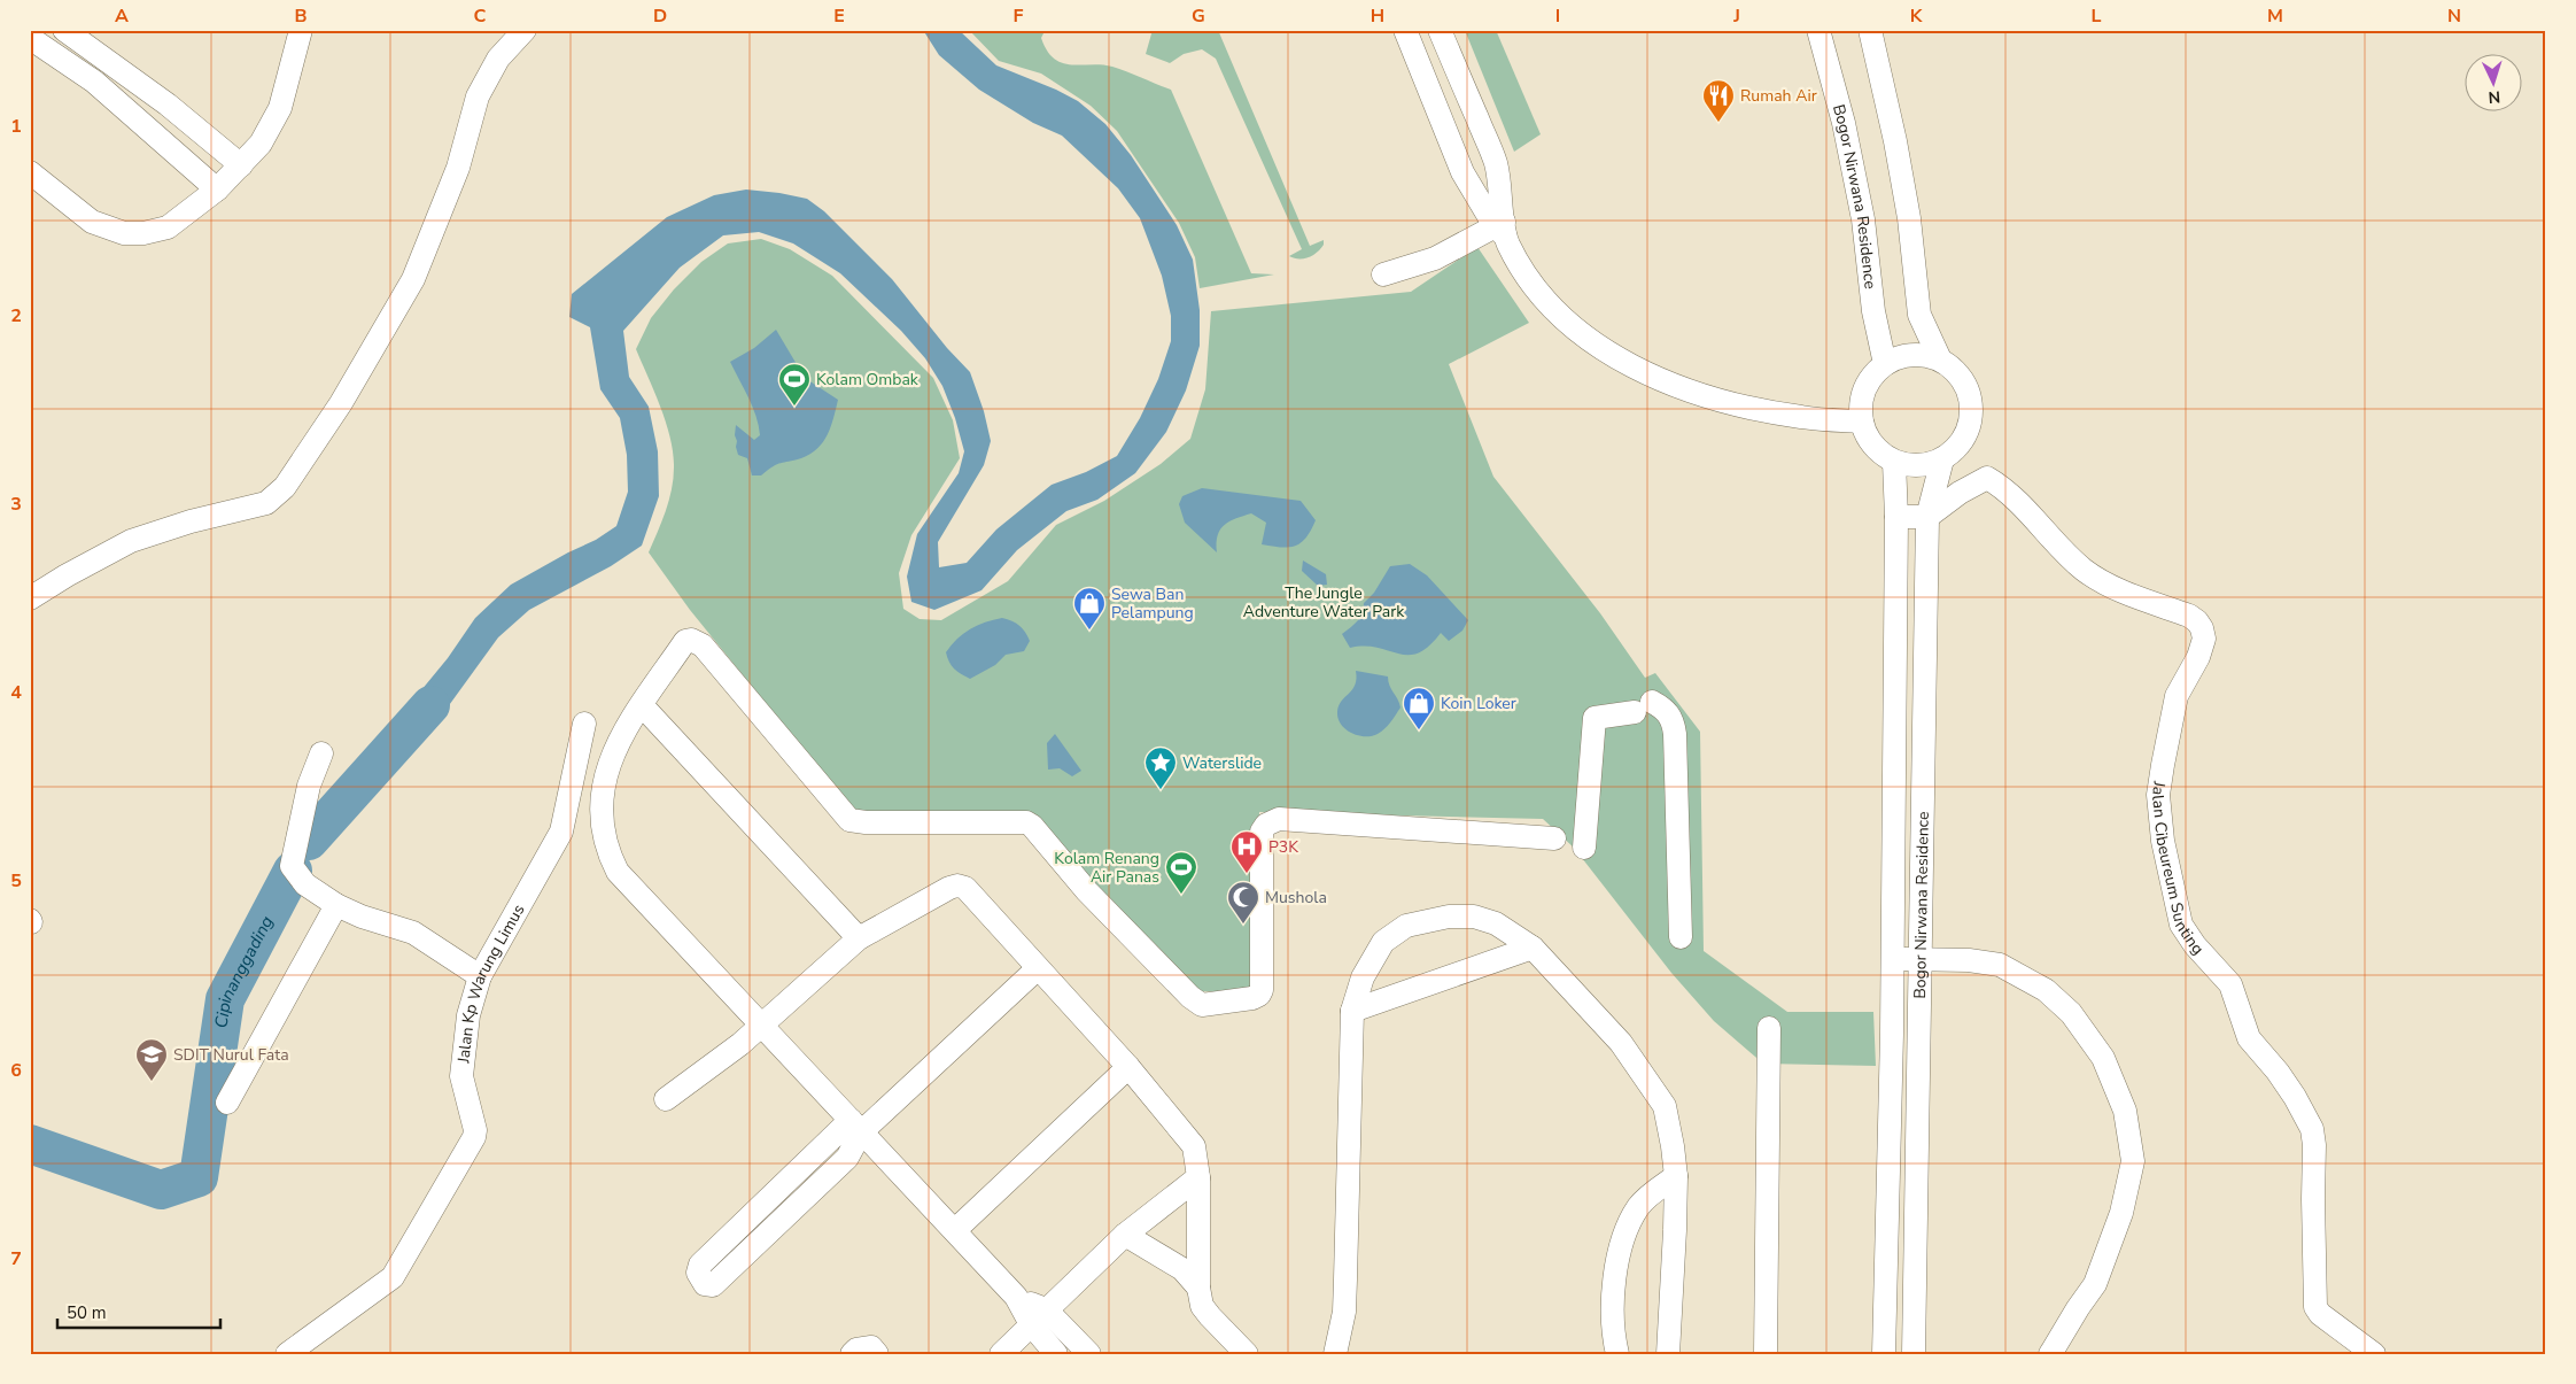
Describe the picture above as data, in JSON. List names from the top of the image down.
{
  "streets": {
    "street": ["Bogor Nirwana Residence", "Jalan Cibeureum Sunting", "Jalan Kp Warung Limus"]
  },
  "crossings": [
    ["Bogor Nirwana Residence", "Jalan Cibeureum Sunting"]
  ],
  "water": ["Cipinanggading"],
  "parks": ["The Jungle Adventure Water Park"],
  "places": {
    "restaurant": ["Rumah Air"],
    "sports": ["Kolam Ombak", "Kolam Renang Air Panas"],
    "shop": ["Sewa Ban Pelampung", "Koin Loker"],
    "place": ["Waterslide"],
    "hospital": ["P3K"],
    "mosque": ["Mushola"],
    "school or university": ["SDIT Nurul Fata"]
  },
  "scale_bar": "50 m",
  "north": "bottom",
  "grid": {
    "columns": [
      "A",
      "B",
      "C",
      "D",
      "E",
      "F",
      "G",
      "H",
      "I",
      "J",
      "K",
      "L",
      "M",
      "N"
    ],
    "rows": [
      "1",
      "2",
      "3",
      "4",
      "5",
      "6",
      "7"
    ]
  }
}
